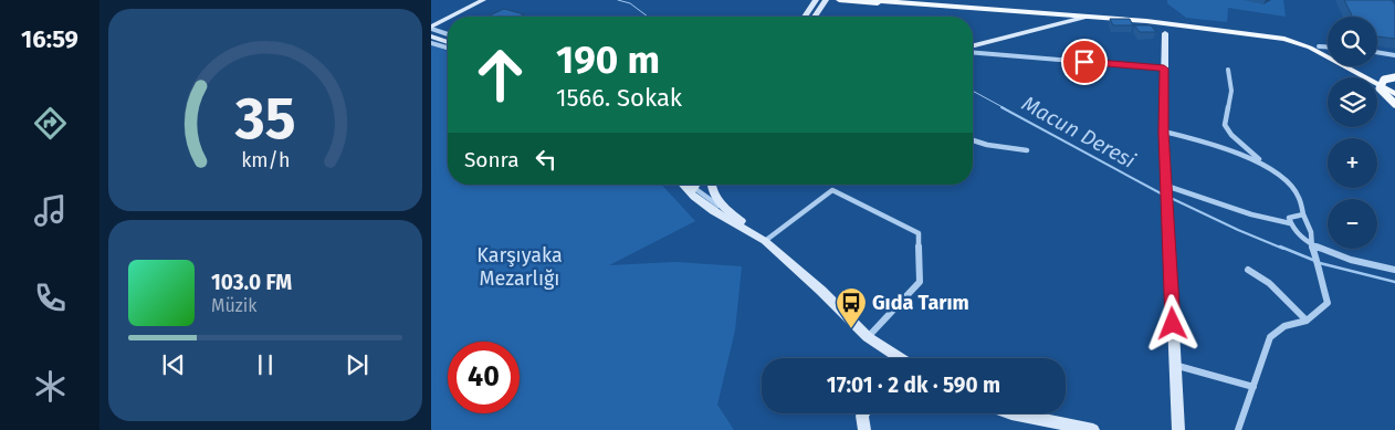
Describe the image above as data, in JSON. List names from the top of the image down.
{
  "water": ["Macun Deresi"],
  "parks": ["Karşıyaka Mezarlığı"],
  "places": {
    "bus stop": ["Gıda Tarım"]
  },
  "page": {
    "tabs": "16:59",
    "map_buttons": ["+", "−"],
    "turn": ["190 m", "1566. Sokak"],
    "then": "Sonra",
    "song": ["103.0 FM", "Müzik"],
    "limit": "40",
    "trip": "17:01 · 2 dk · 590 m",
    "gauge": ["35", "km/h"]
  }
}
